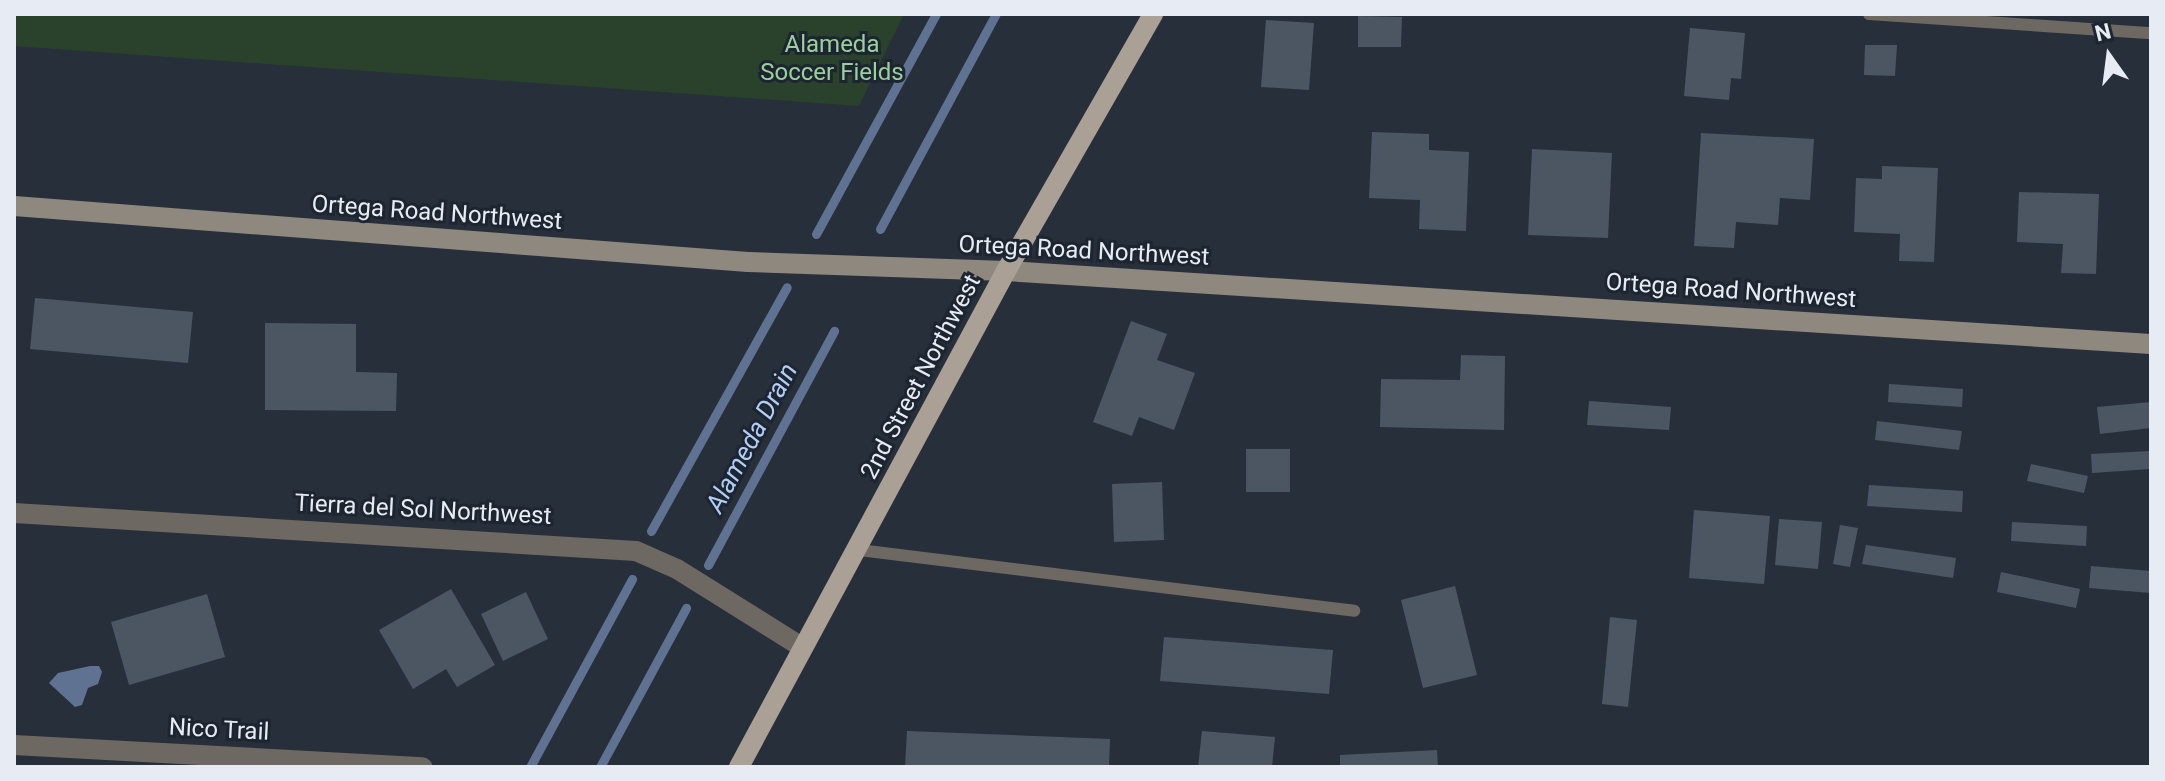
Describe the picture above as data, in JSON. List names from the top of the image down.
{
  "streets": {
    "main road": ["2nd Street Northwest"],
    "street": ["Ortega Road Northwest", "Tierra del Sol Northwest", "Nico Trail"]
  },
  "crossings": [
    ["Ortega Road Northwest", "2nd Street Northwest"],
    ["2nd Street Northwest", "Tierra del Sol Northwest"]
  ],
  "water": ["Alameda Drain"],
  "parks": ["Alameda Soccer Fields"],
  "north": "top"
}
